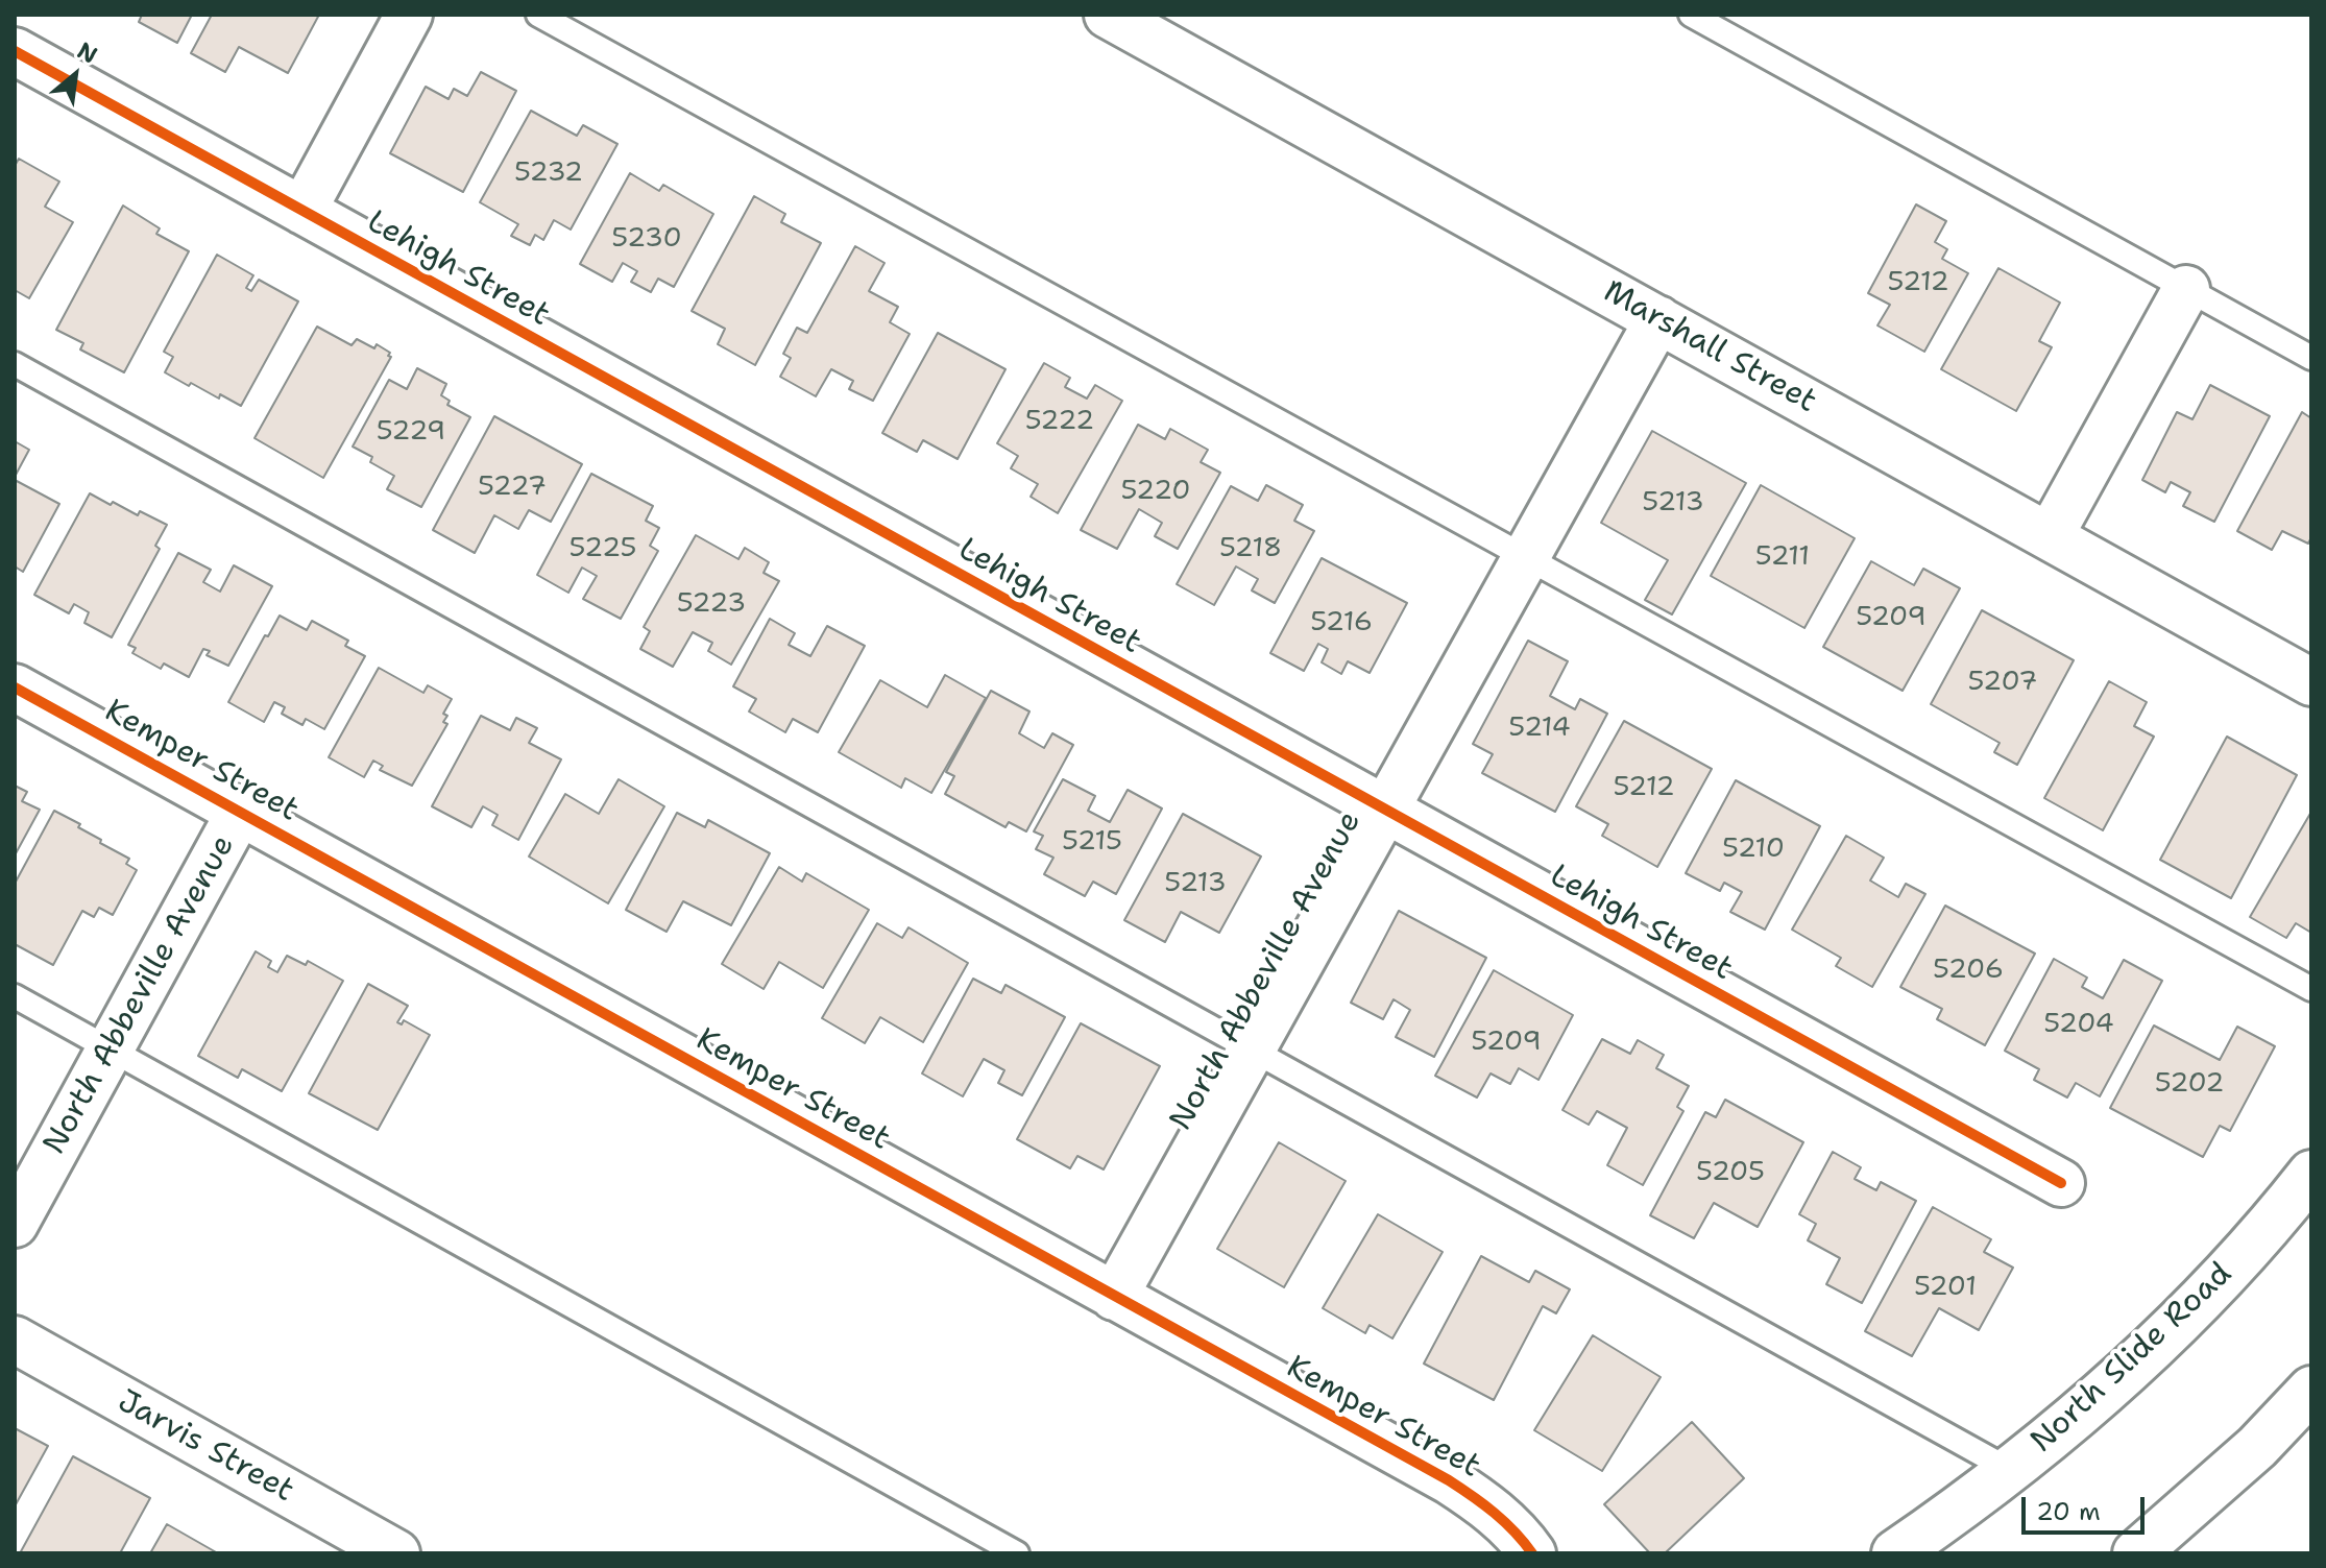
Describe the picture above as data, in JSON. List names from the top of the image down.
{
  "streets": {
    "street": [
      "Lehigh Street",
      "Marshall Street",
      "Kemper Street",
      "North Abbeville Avenue",
      "North Slide Road",
      "Jarvis Street"
    ]
  },
  "crossings": [
    ["Lehigh Street", "North Abbeville Avenue"],
    ["Marshall Street", "North Abbeville Avenue"],
    ["Kemper Street", "North Abbeville Avenue"]
  ],
  "house_numbers": [
    "5232",
    "5230",
    "5212",
    "5222",
    "5229",
    "5227",
    "5220",
    "5213",
    "5225",
    "5218",
    "5211",
    "5223",
    "5209",
    "5216",
    "5207",
    "5214",
    "5212",
    "5215",
    "5210",
    "5213",
    "5206",
    "5204",
    "5209",
    "5202",
    "5205",
    "5201"
  ],
  "scale_bar": "20 m",
  "north": "top right"
}
